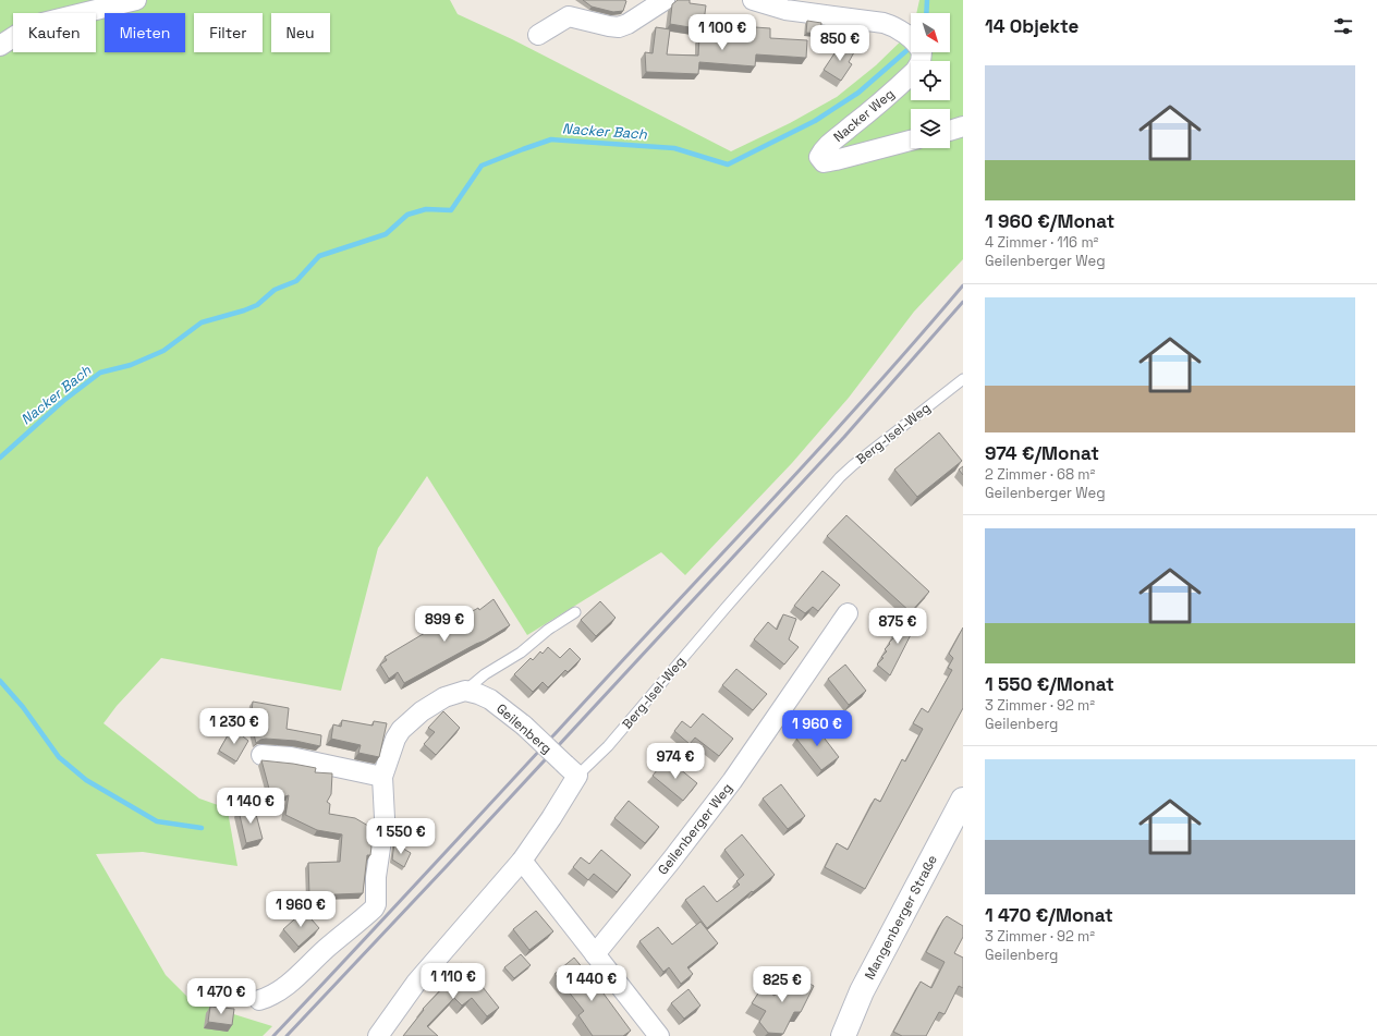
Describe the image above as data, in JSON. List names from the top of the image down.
{
  "streets": {
    "main road": ["Mangenberger Straße"],
    "street": [
      "Nacker Weg",
      "Berg-Isel-Weg",
      "Geilenberg",
      "Geilenberger Weg"
    ]
  },
  "crossings": [
    ["Berg-Isel-Weg", "Geilenberg"]
  ],
  "water": ["Nacker Bach"],
  "north": "bottom right",
  "page": {
    "heading": "14 Objekte",
    "chip": [
      "Kaufen",
      "Mieten",
      "Filter",
      "Neu"
    ],
    "price": [
      "1 100 €",
      "850 €",
      "899 €",
      "875 €",
      "1 230 €",
      "1 960 €",
      "974 €",
      "1 140 €",
      "1 550 €",
      "1 960 €",
      "1 110 €",
      "1 440 €",
      "825 €",
      "1 470 €"
    ],
    "list": [
      {
        "name": "1 960 €/Monat",
        "note": "4 Zimmer · 116 m² · Geilenberger Weg"
      },
      {
        "name": "974 €/Monat",
        "note": "2 Zimmer · 68 m² · Geilenberger Weg"
      },
      {
        "name": "1 550 €/Monat",
        "note": "3 Zimmer · 92 m² · Geilenberg"
      },
      {
        "name": "1 470 €/Monat",
        "note": "3 Zimmer · 92 m² · Geilenberg"
      }
    ]
  }
}
